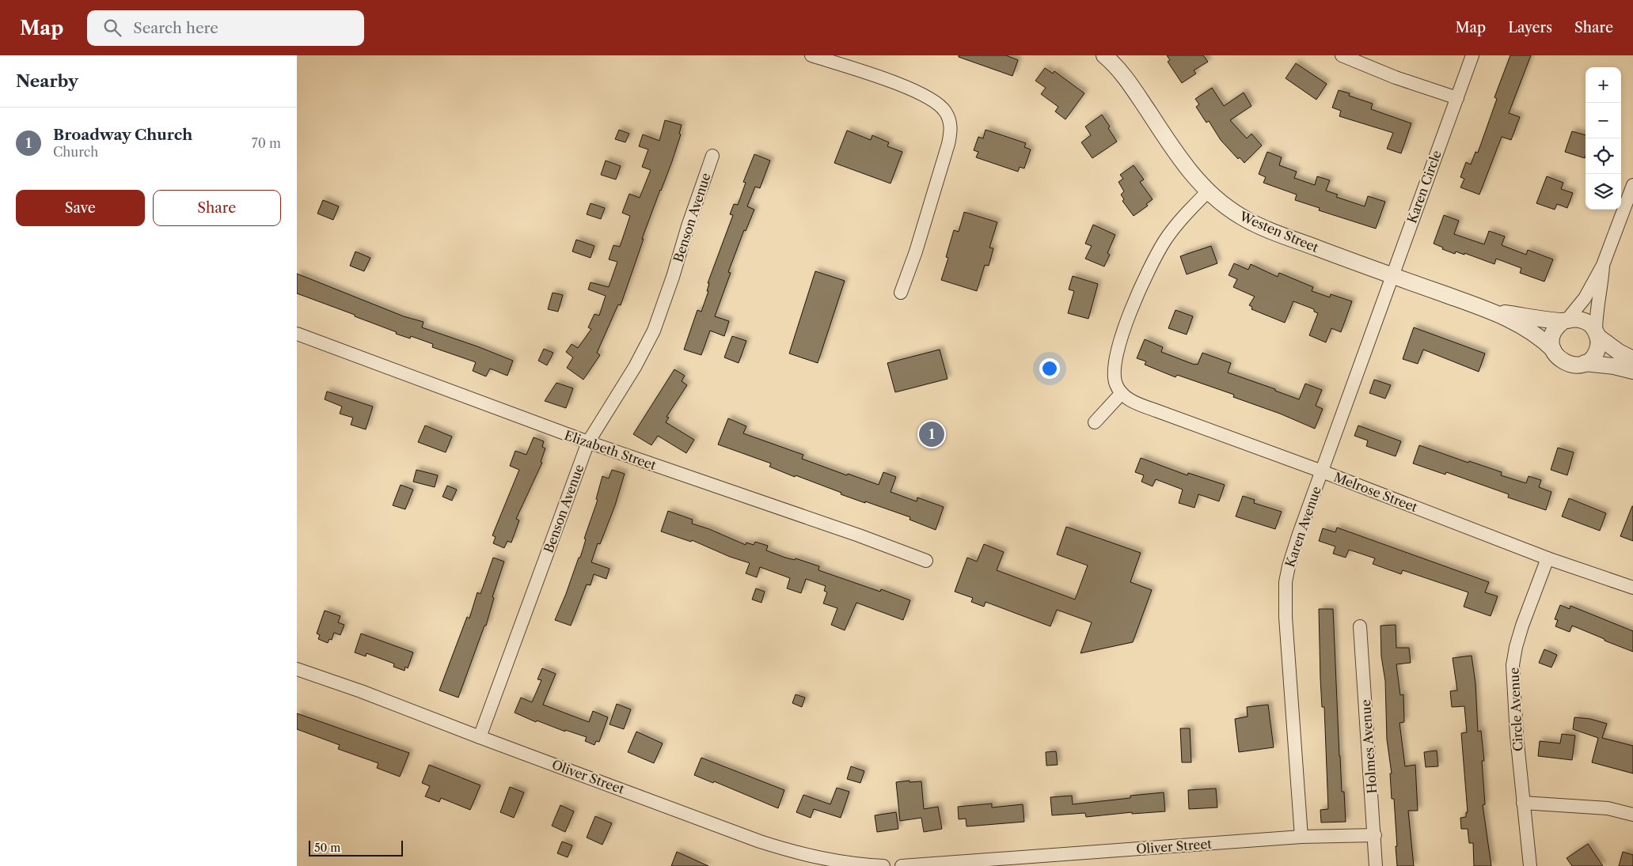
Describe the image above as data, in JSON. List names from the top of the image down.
{
  "streets": {
    "street": [
      "Karen Circle",
      "Benson Avenue",
      "Westen Street",
      "Elizabeth Street",
      "Melrose Street",
      "Karen Avenue",
      "Circle Avenue",
      "Holmes Avenue",
      "Oliver Street"
    ]
  },
  "crossings": [
    ["Karen Circle", "Westen Street"],
    ["Karen Circle", "Karen Avenue"],
    ["Benson Avenue", "Elizabeth Street"],
    ["Benson Avenue", "Oliver Street"],
    ["Westen Street", "Karen Avenue"],
    ["Melrose Street", "Karen Avenue"],
    ["Melrose Street", "Circle Avenue"],
    ["Karen Avenue", "Oliver Street"],
    ["Holmes Avenue", "Oliver Street"]
  ],
  "scale_bar": "50 m",
  "page": {
    "header": "Map",
    "search": "Search here",
    "nav": ["Map", "Layers", "Share"],
    "heading": "Nearby",
    "map_buttons": ["+", "−"],
    "list": [
      {
        "mark": "1",
        "name": "Broadway Church",
        "note": "Church",
        "value": "70 m"
      }
    ],
    "buttons": ["Save", "Share"],
    "pins": "1",
    "scale": "50 m"
  }
}
